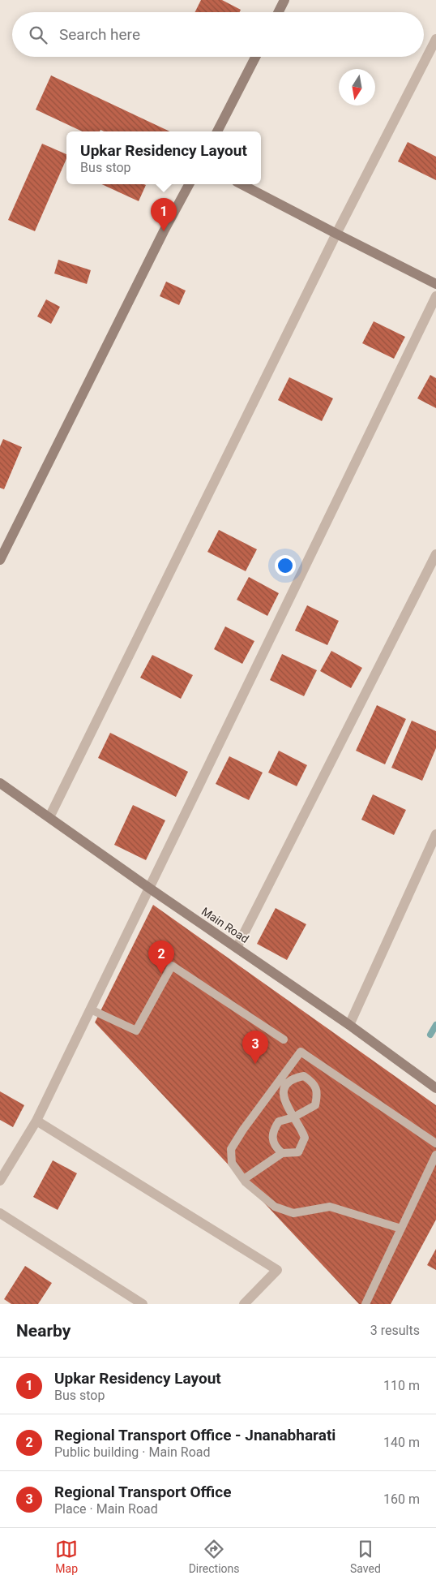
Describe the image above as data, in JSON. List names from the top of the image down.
{
  "streets": {
    "street": ["Main Road"]
  },
  "north": "bottom",
  "page": {
    "search": "Search here",
    "popup": ["Upkar Residency Layout", "Bus stop"],
    "pins": ["1", "2", "3"],
    "heading": ["Nearby", "3 results"],
    "list": [
      {
        "mark": "1",
        "name": "Upkar Residency Layout",
        "note": "Bus stop",
        "value": "110 m"
      },
      {
        "mark": "2",
        "name": "Regional Transport Office - Jnanabharati",
        "note": "Public building · Main Road",
        "value": "140 m"
      },
      {
        "mark": "3",
        "name": "Regional Transport Office",
        "note": "Place · Main Road",
        "value": "160 m"
      }
    ],
    "nav": ["Map", "Directions", "Saved"]
  }
}
